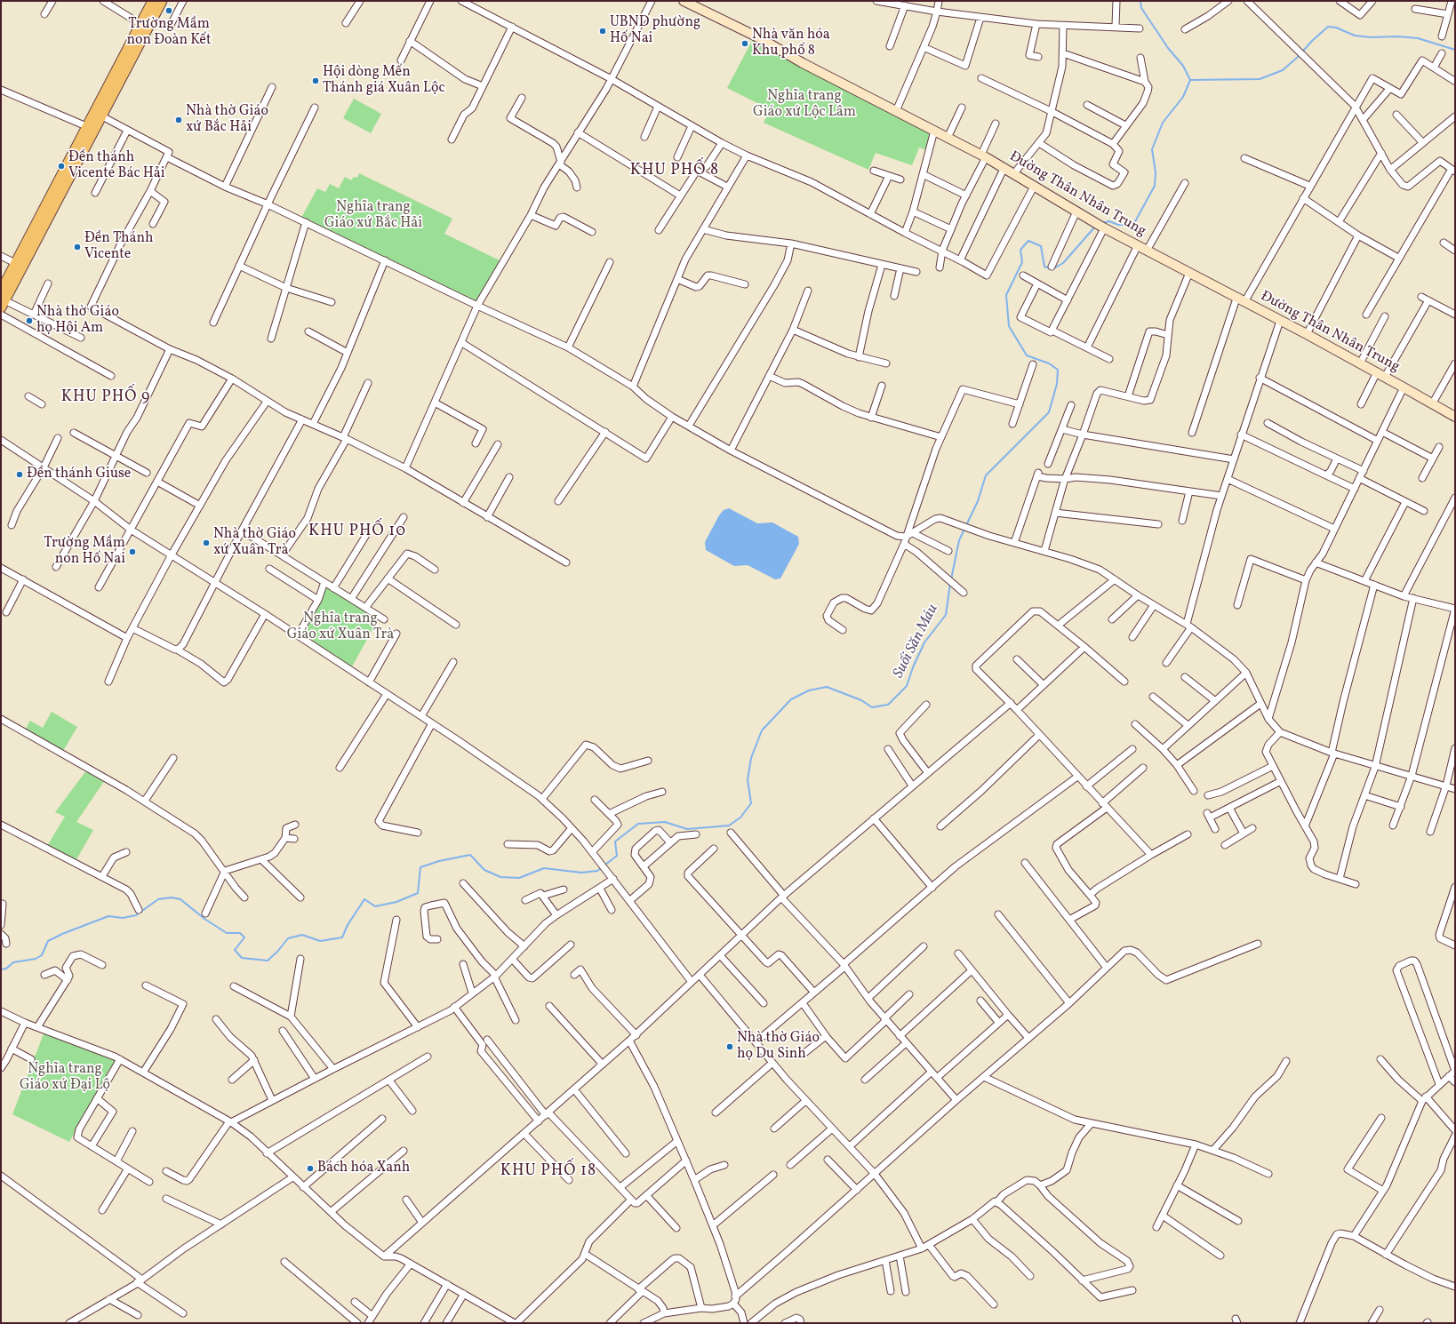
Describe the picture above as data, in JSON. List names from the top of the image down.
{
  "streets": {
    "street": ["Đường Thân Nhân Trung"]
  },
  "districts": [
    "KHU PHỐ 8",
    "KHU PHỐ 9",
    "KHU PHỐ 10",
    "KHU PHỐ 18"
  ],
  "water": ["Suối Săn Máu"],
  "parks": [
    "Nghĩa trang Giáo xứ Lộc Lâm",
    "Nghĩa trang Giáo xứ Bắc Hải",
    "Nghĩa trang Giáo xứ Xuân Trà",
    "Nghĩa trang Giáo xứ Đại Lộ"
  ],
  "places": [
    "Trường Mầm non Đoàn Kết",
    "UBND phường Hố Nai",
    "Nhà văn hóa Khu phố 8",
    "Hội dòng Mến Thánh giá Xuân Lộc",
    "Nhà thờ Giáo xứ Bắc Hải",
    "Đền thánh Vicente Bác Hải",
    "Đền Thánh Vicente",
    "Nhà thờ Giáo họ Hội Am",
    "Đền thánh Giuse",
    "Nhà thờ Giáo xứ Xuân Trà",
    "Trường Mầm non Hố Nai",
    "Nhà thờ Giáo họ Du Sinh",
    "Bách hóa Xanh"
  ]
}
